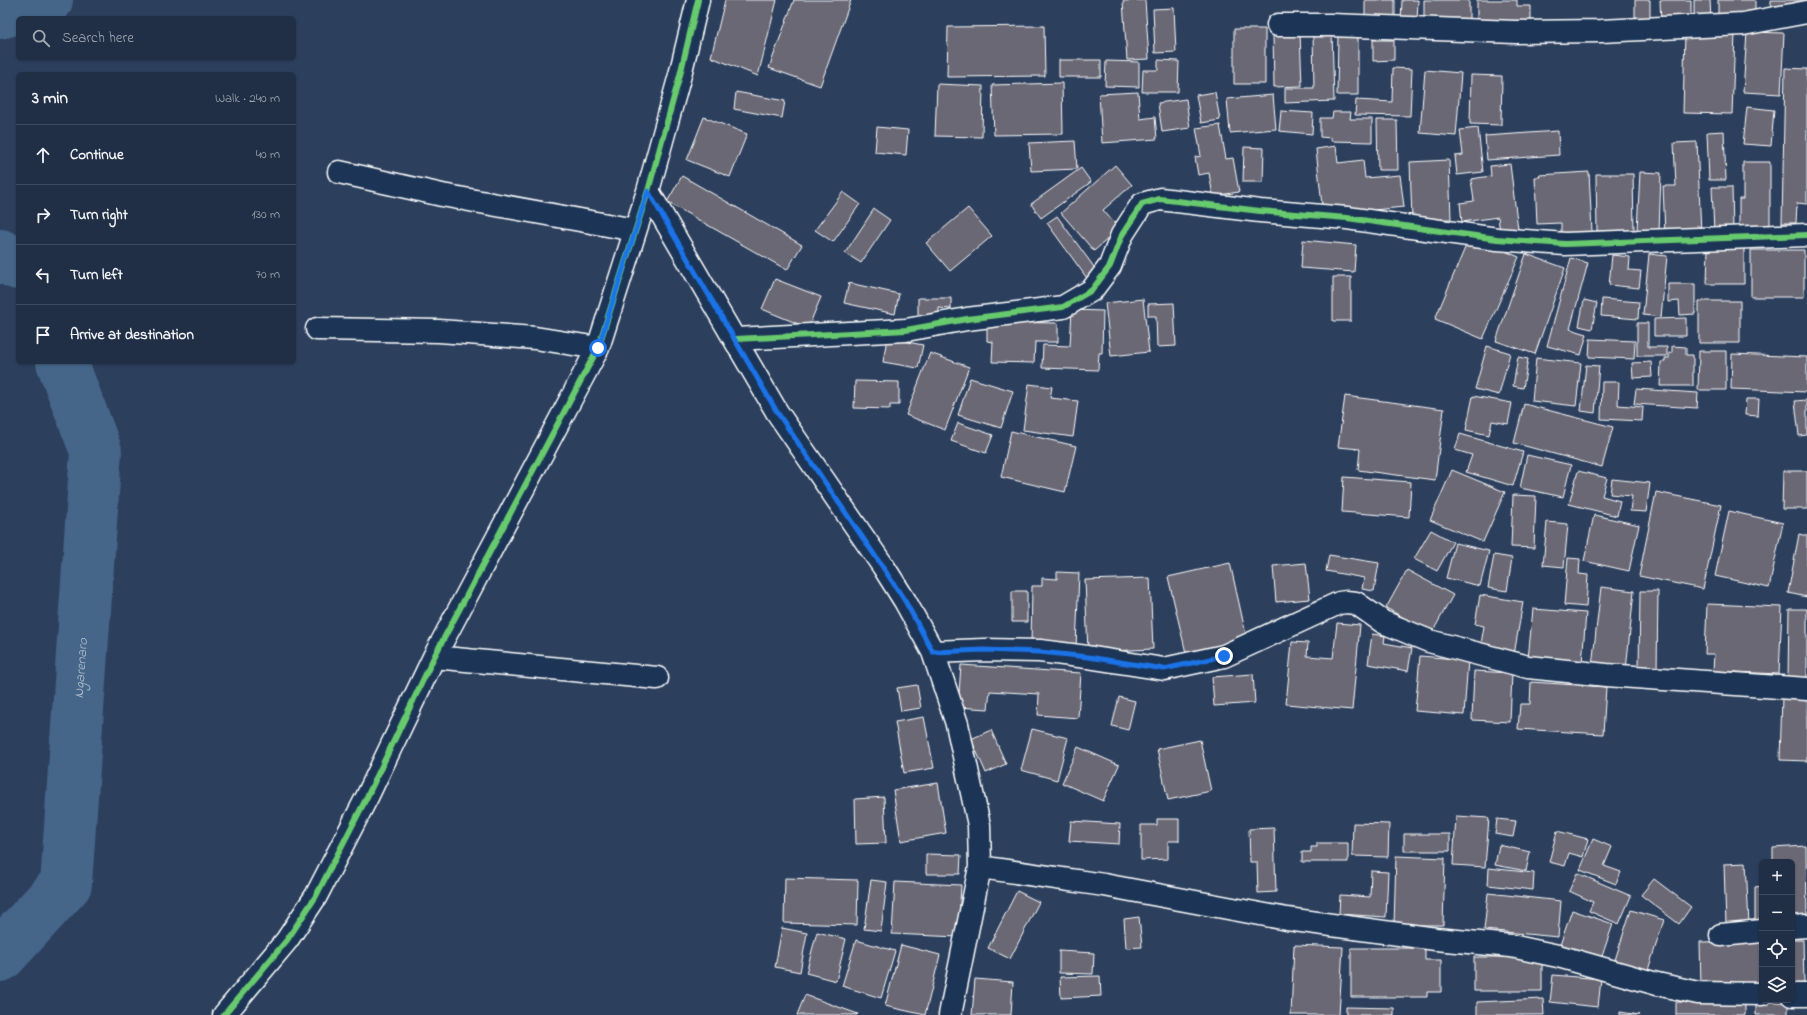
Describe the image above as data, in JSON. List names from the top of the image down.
{
  "water": ["Ngarenaro"],
  "page": {
    "search": "Search here",
    "heading": ["3 min", "Walk · 240 m"],
    "list": [
      ["Continue", "40 m"],
      ["Turn right", "130 m"],
      ["Turn left", "70 m"],
      "Arrive at destination"
    ],
    "map_buttons": ["+", "−"]
  }
}
